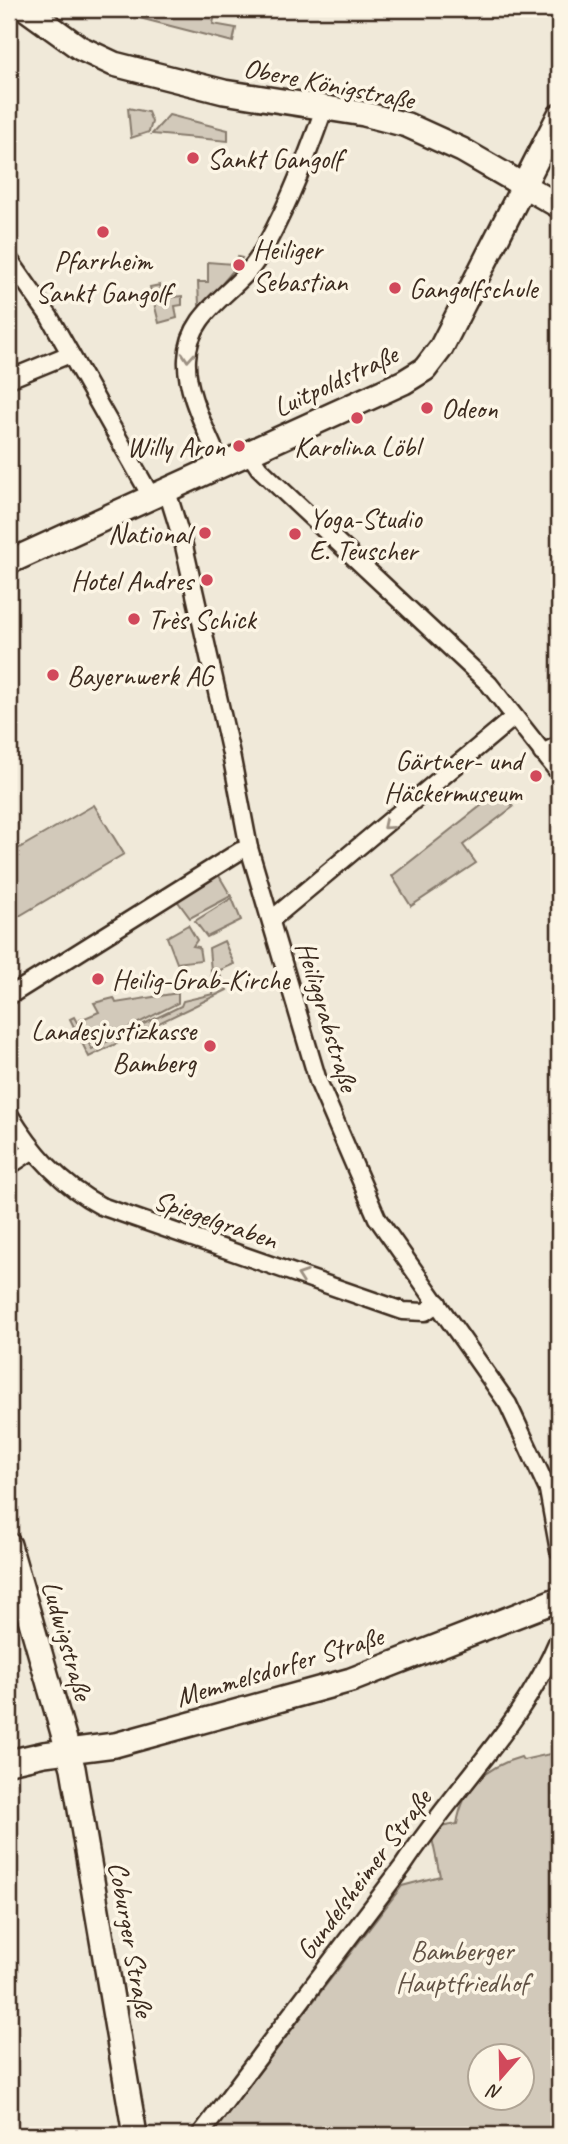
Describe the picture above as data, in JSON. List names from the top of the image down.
{
  "streets": {
    "street": [
      "Obere Königstraße",
      "Luitpoldstraße",
      "Heiliggrabstraße",
      "Spiegelgraben",
      "Ludwigstraße",
      "Memmelsdorfer Straße",
      "Gundelsheimer Straße",
      "Coburger Straße"
    ]
  },
  "crossings": [
    ["Obere Königstraße", "Luitpoldstraße"],
    ["Luitpoldstraße", "Heiliggrabstraße"],
    ["Heiliggrabstraße", "Spiegelgraben"],
    ["Ludwigstraße", "Memmelsdorfer Straße"],
    ["Ludwigstraße", "Coburger Straße"],
    ["Memmelsdorfer Straße", "Coburger Straße"]
  ],
  "one_way": ["Spiegelgraben"],
  "parks": ["Bamberger Hauptfriedhof"],
  "places": [
    "Sankt Gangolf",
    "Pfarrheim Sankt Gangolf",
    "Heiliger Sebastian",
    "Gangolfschule",
    "Odeon",
    "Karolina Löbl",
    "Willy Aron",
    "National",
    "Yoga-Studio E. Teuscher",
    "Hotel Andres",
    "Très Schick",
    "Bayernwerk AG",
    "Gärtner- und Häckermuseum",
    "Heilig-Grab-Kirche",
    "Landesjustizkasse Bamberg"
  ],
  "north": "bottom"
}
